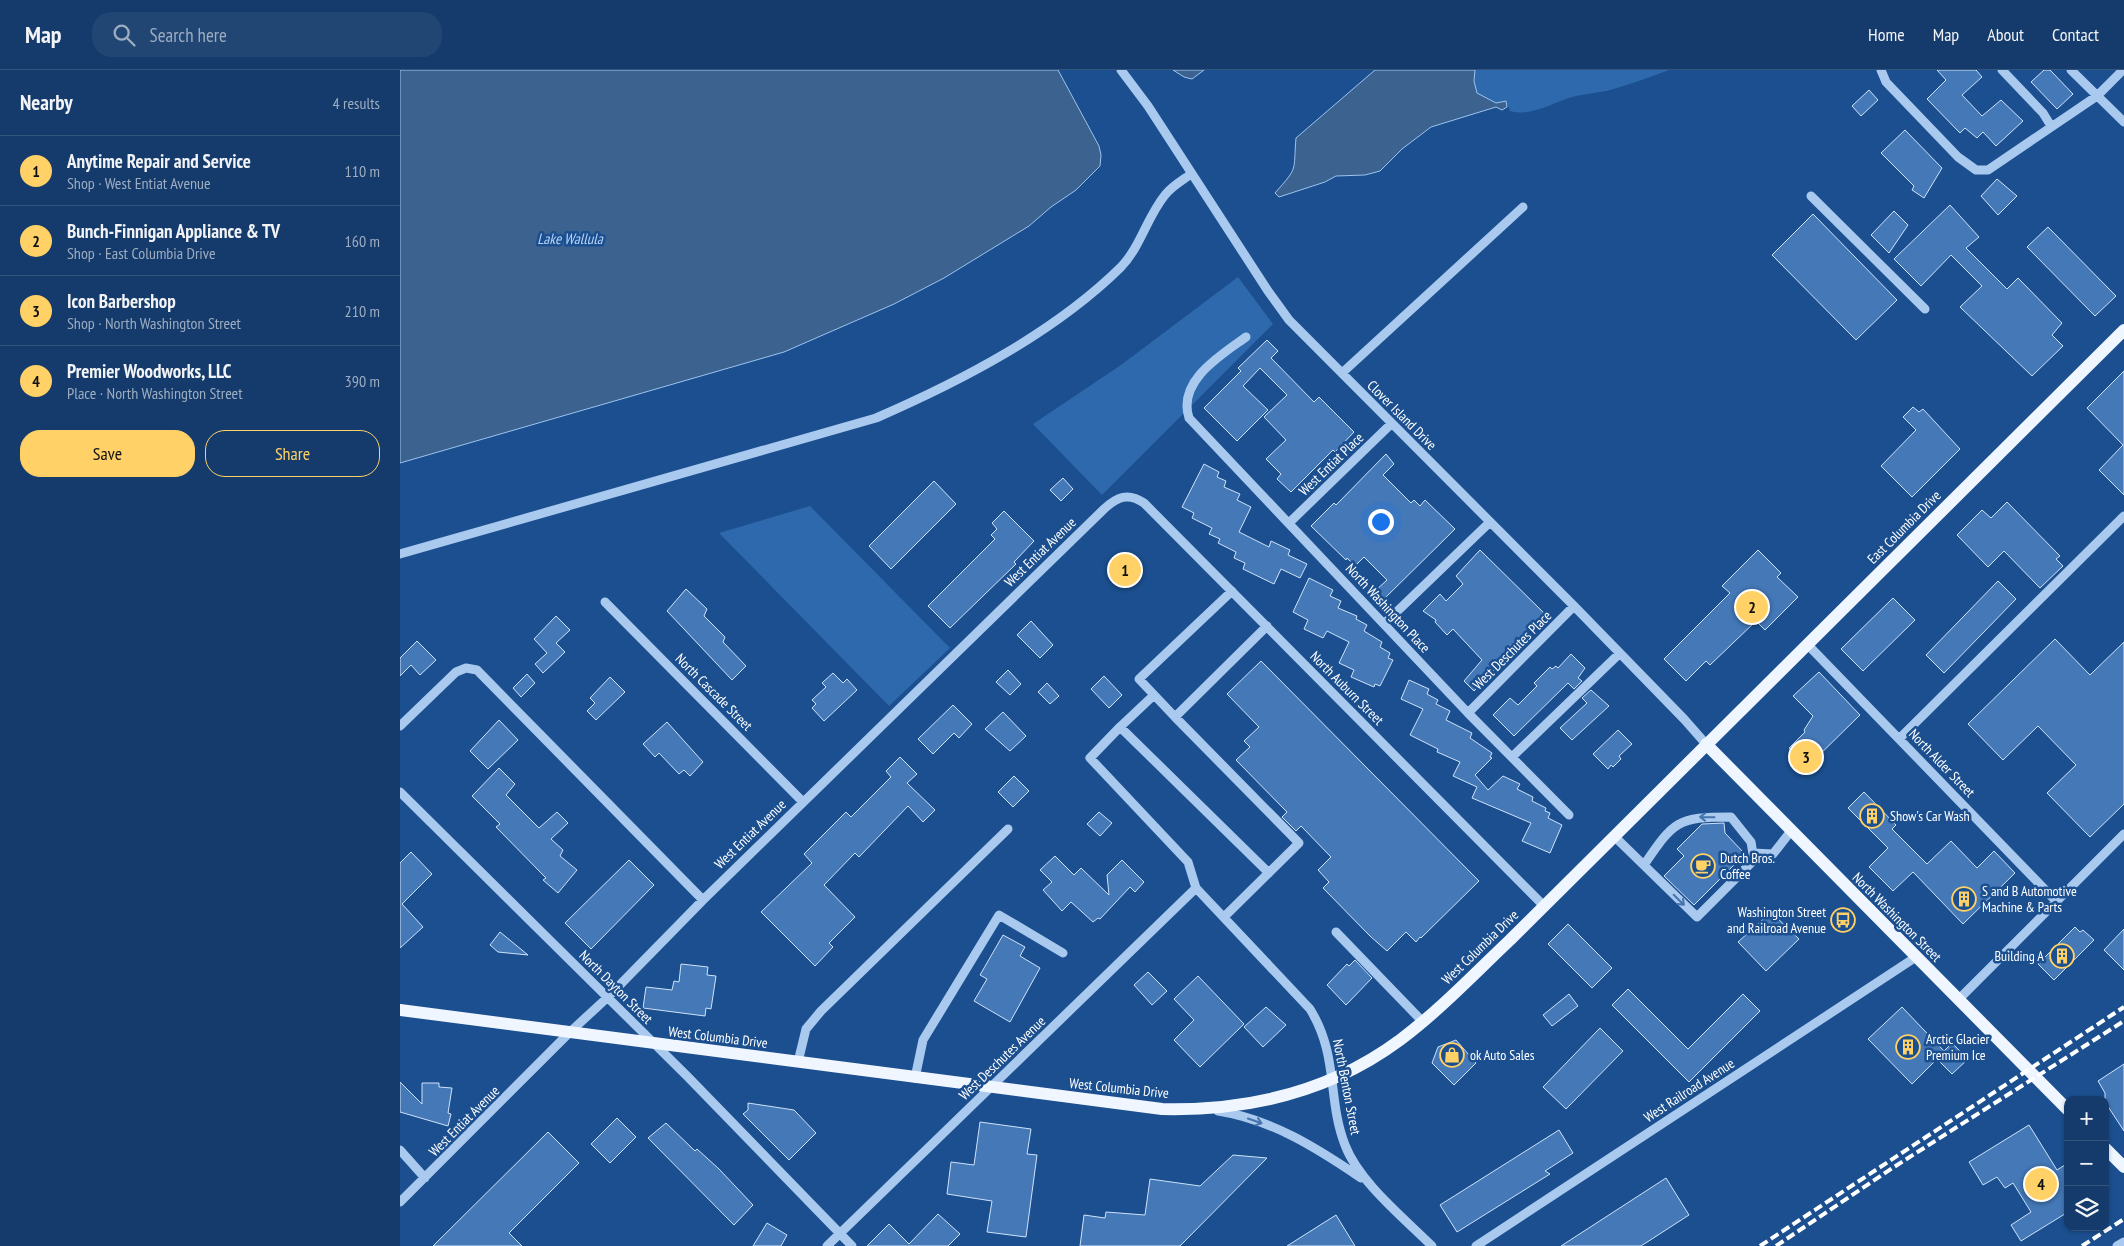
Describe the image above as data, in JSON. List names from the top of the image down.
{
  "streets": {
    "main road": ["East Columbia Drive", "North Washington Street", "West Columbia Drive"],
    "street": [
      "Clover Island Drive",
      "West Entiat Place",
      "West Entiat Avenue",
      "North Washington Place",
      "West Deschutes Place",
      "North Auburn Street",
      "North Cascade Street",
      "North Alder Street",
      "North Dayton Street",
      "West Deschutes Avenue",
      "North Benton Street",
      "West Railroad Avenue"
    ]
  },
  "crossings": [
    ["Clover Island Drive", "West Entiat Place"],
    ["Clover Island Drive", "East Columbia Drive"],
    ["Clover Island Drive", "West Deschutes Place"],
    ["Clover Island Drive", "North Washington Street"],
    ["Clover Island Drive", "West Columbia Drive"],
    ["West Entiat Place", "North Washington Place"],
    ["East Columbia Drive", "North Alder Street"],
    ["East Columbia Drive", "North Washington Street"],
    ["East Columbia Drive", "West Columbia Drive"],
    ["West Entiat Avenue", "North Auburn Street"],
    ["West Entiat Avenue", "North Cascade Street"],
    ["West Entiat Avenue", "West Columbia Drive"],
    ["West Entiat Avenue", "North Dayton Street"],
    ["North Washington Place", "West Deschutes Place"],
    ["North Auburn Street", "West Columbia Drive"],
    ["North Washington Street", "West Columbia Drive"],
    ["North Washington Street", "West Railroad Avenue"],
    ["West Columbia Drive", "North Dayton Street"],
    ["West Columbia Drive", "West Deschutes Avenue"],
    ["West Columbia Drive", "North Benton Street"],
    ["North Dayton Street", "West Deschutes Avenue"],
    ["West Deschutes Avenue", "North Benton Street"]
  ],
  "water": ["Lake Wallula"],
  "places": {
    "building": [
      "Show's Car Wash",
      "S and B Automotive Machine & Parts",
      "Building A",
      "Arctic Glacier Premium Ice"
    ],
    "cafe": ["Dutch Bros. Coffee"],
    "bus stop": ["Washington Street and Railroad Avenue"],
    "shop": ["ok Auto Sales"]
  },
  "page": {
    "header": "Map",
    "search": "Search here",
    "nav": [
      "Home",
      "Map",
      "About",
      "Contact"
    ],
    "heading": ["Nearby", "4 results"],
    "list": [
      {
        "mark": "1",
        "name": "Anytime Repair and Service",
        "note": "Shop · West Entiat Avenue",
        "value": "110 m"
      },
      {
        "mark": "2",
        "name": "Bunch-Finnigan Appliance & TV",
        "note": "Shop · East Columbia Drive",
        "value": "160 m"
      },
      {
        "mark": "3",
        "name": "Icon Barbershop",
        "note": "Shop · North Washington Street",
        "value": "210 m"
      },
      {
        "mark": "4",
        "name": "Premier Woodworks, LLC",
        "note": "Place · North Washington Street",
        "value": "390 m"
      }
    ],
    "buttons": ["Save", "Share"],
    "pins": [
      "1",
      "2",
      "3",
      "4"
    ],
    "map_buttons": ["+", "−"]
  }
}
